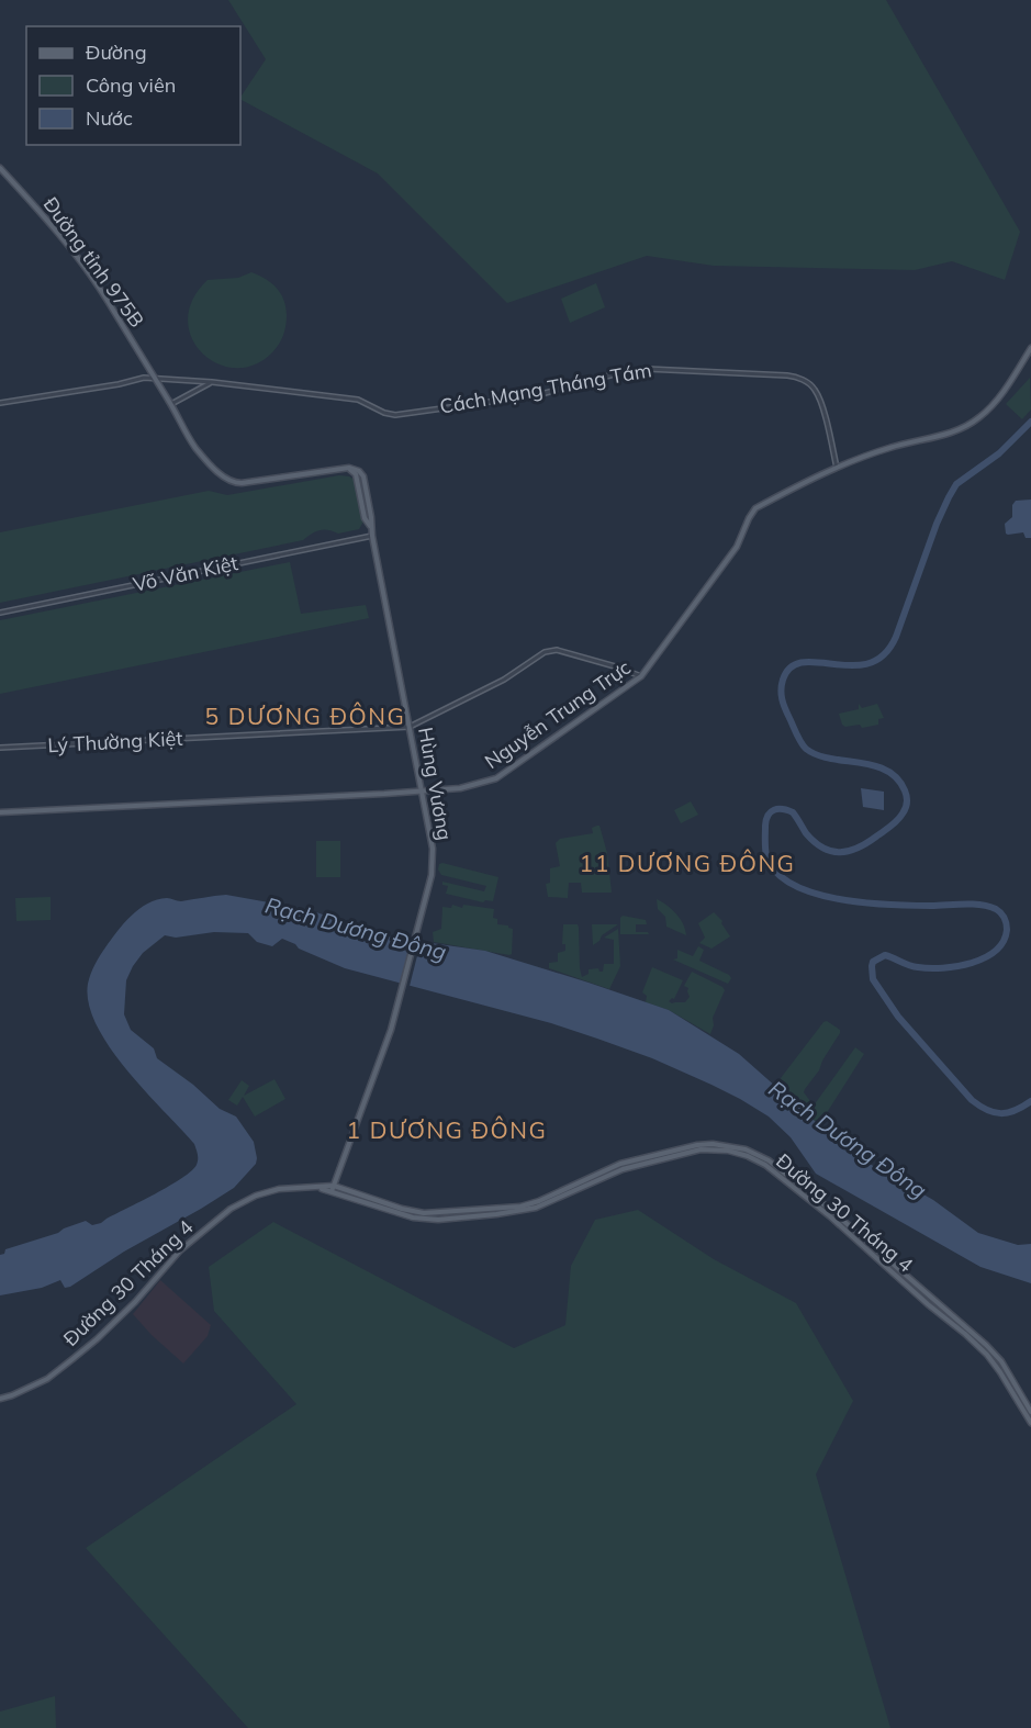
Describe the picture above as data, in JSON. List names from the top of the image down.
{
  "streets": {
    "main road": [
      "Đường tỉnh 975B",
      "Nguyễn Trung Trực",
      "Hùng Vương",
      "Đường 30 Tháng 4"
    ],
    "street": ["Cách Mạng Tháng Tám", "Võ Văn Kiệt", "Lý Thường Kiệt"]
  },
  "crossings": [
    ["Đường tỉnh 975B", "Cách Mạng Tháng Tám"],
    ["Đường tỉnh 975B", "Hùng Vương"],
    ["Cách Mạng Tháng Tám", "Nguyễn Trung Trực"],
    ["Cách Mạng Tháng Tám", "Hùng Vương"],
    ["Võ Văn Kiệt", "Hùng Vương"],
    ["Nguyễn Trung Trực", "Lý Thường Kiệt"],
    ["Nguyễn Trung Trực", "Hùng Vương"],
    ["Lý Thường Kiệt", "Hùng Vương"],
    ["Hùng Vương", "Đường 30 Tháng 4"]
  ],
  "districts": ["5 DƯƠNG ĐÔNG", "11 DƯƠNG ĐÔNG", "1 DƯƠNG ĐÔNG"],
  "water": ["Rạch Dương Đông"],
  "legend": ["Đường", "Công viên", "Nước"]
}
